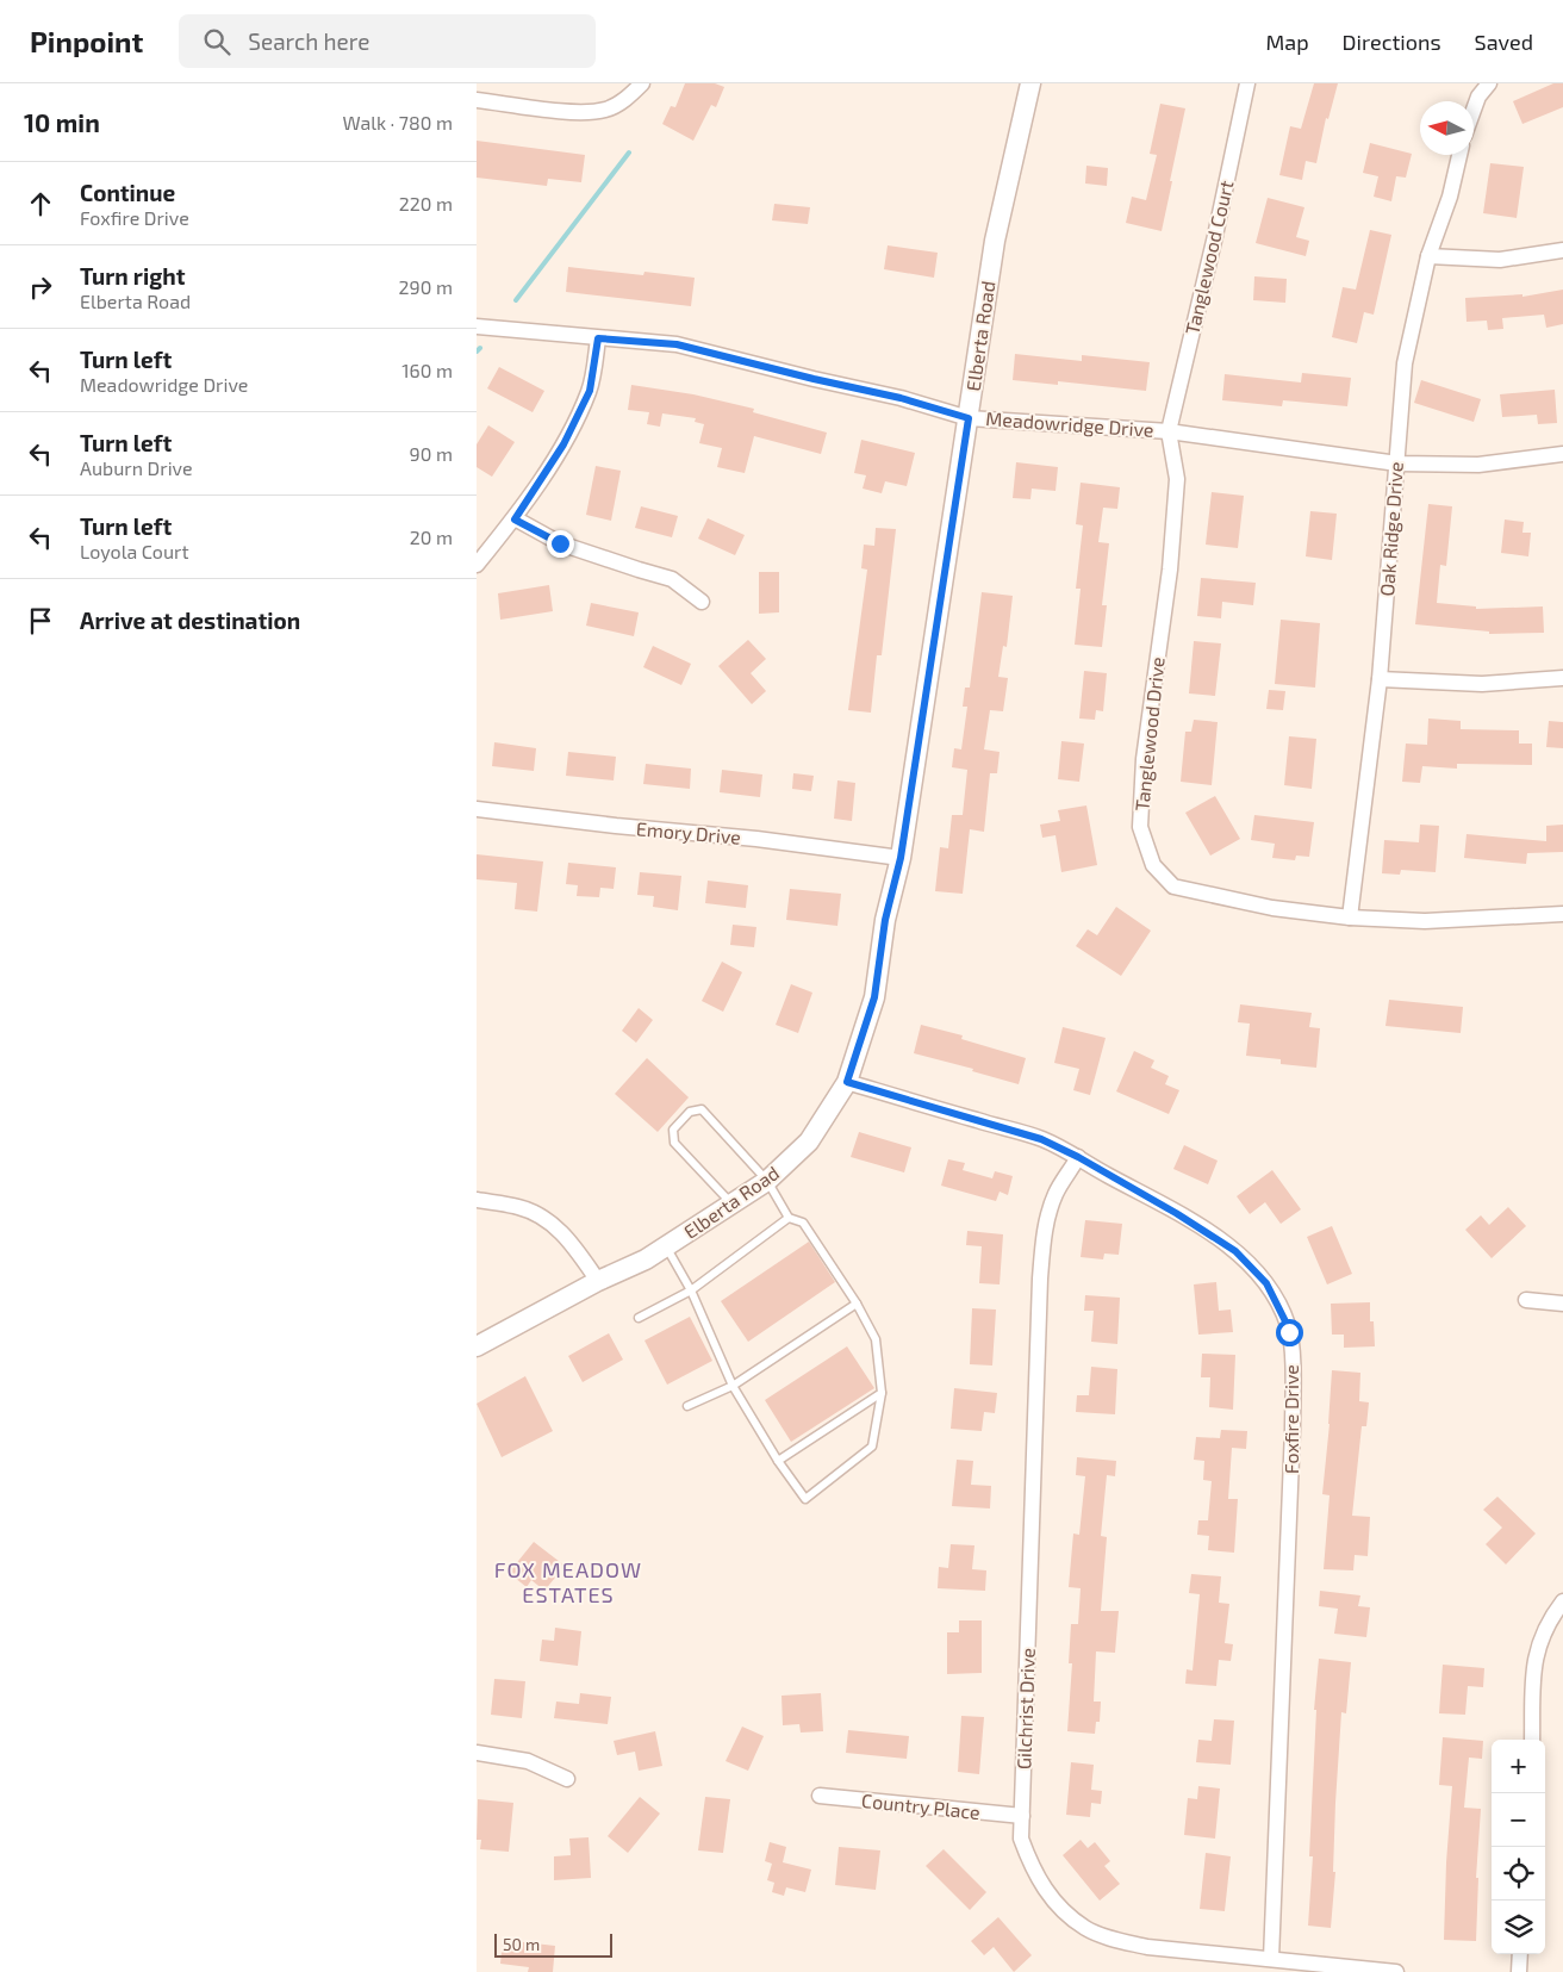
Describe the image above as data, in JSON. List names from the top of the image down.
{
  "streets": {
    "street": [
      "Tanglewood Court",
      "Elberta Road",
      "Meadowridge Drive",
      "Oak Ridge Drive",
      "Tanglewood Drive",
      "Emory Drive",
      "Foxfire Drive",
      "Gilchrist Drive",
      "Country Place"
    ]
  },
  "crossings": [
    ["Tanglewood Court", "Meadowridge Drive"],
    ["Tanglewood Court", "Tanglewood Drive"],
    ["Elberta Road", "Meadowridge Drive"],
    ["Elberta Road", "Emory Drive"],
    ["Elberta Road", "Foxfire Drive"],
    ["Meadowridge Drive", "Oak Ridge Drive"],
    ["Meadowridge Drive", "Tanglewood Drive"],
    ["Oak Ridge Drive", "Tanglewood Drive"],
    ["Foxfire Drive", "Gilchrist Drive"],
    ["Gilchrist Drive", "Country Place"]
  ],
  "districts": ["FOX MEADOW ESTATES"],
  "scale_bar": "50 m",
  "north": "left",
  "page": {
    "header": "Pinpoint",
    "search": "Search here",
    "nav": ["Map", "Directions", "Saved"],
    "heading": ["10 min", "Walk · 780 m"],
    "list": [
      ["Continue", "Foxfire Drive", "220 m"],
      ["Turn right", "Elberta Road", "290 m"],
      ["Turn left", "Meadowridge Drive", "160 m"],
      ["Turn left", "Auburn Drive", "90 m"],
      ["Turn left", "Loyola Court", "20 m"],
      "Arrive at destination"
    ],
    "map_buttons": ["+", "−"],
    "scale": "50 m"
  }
}
